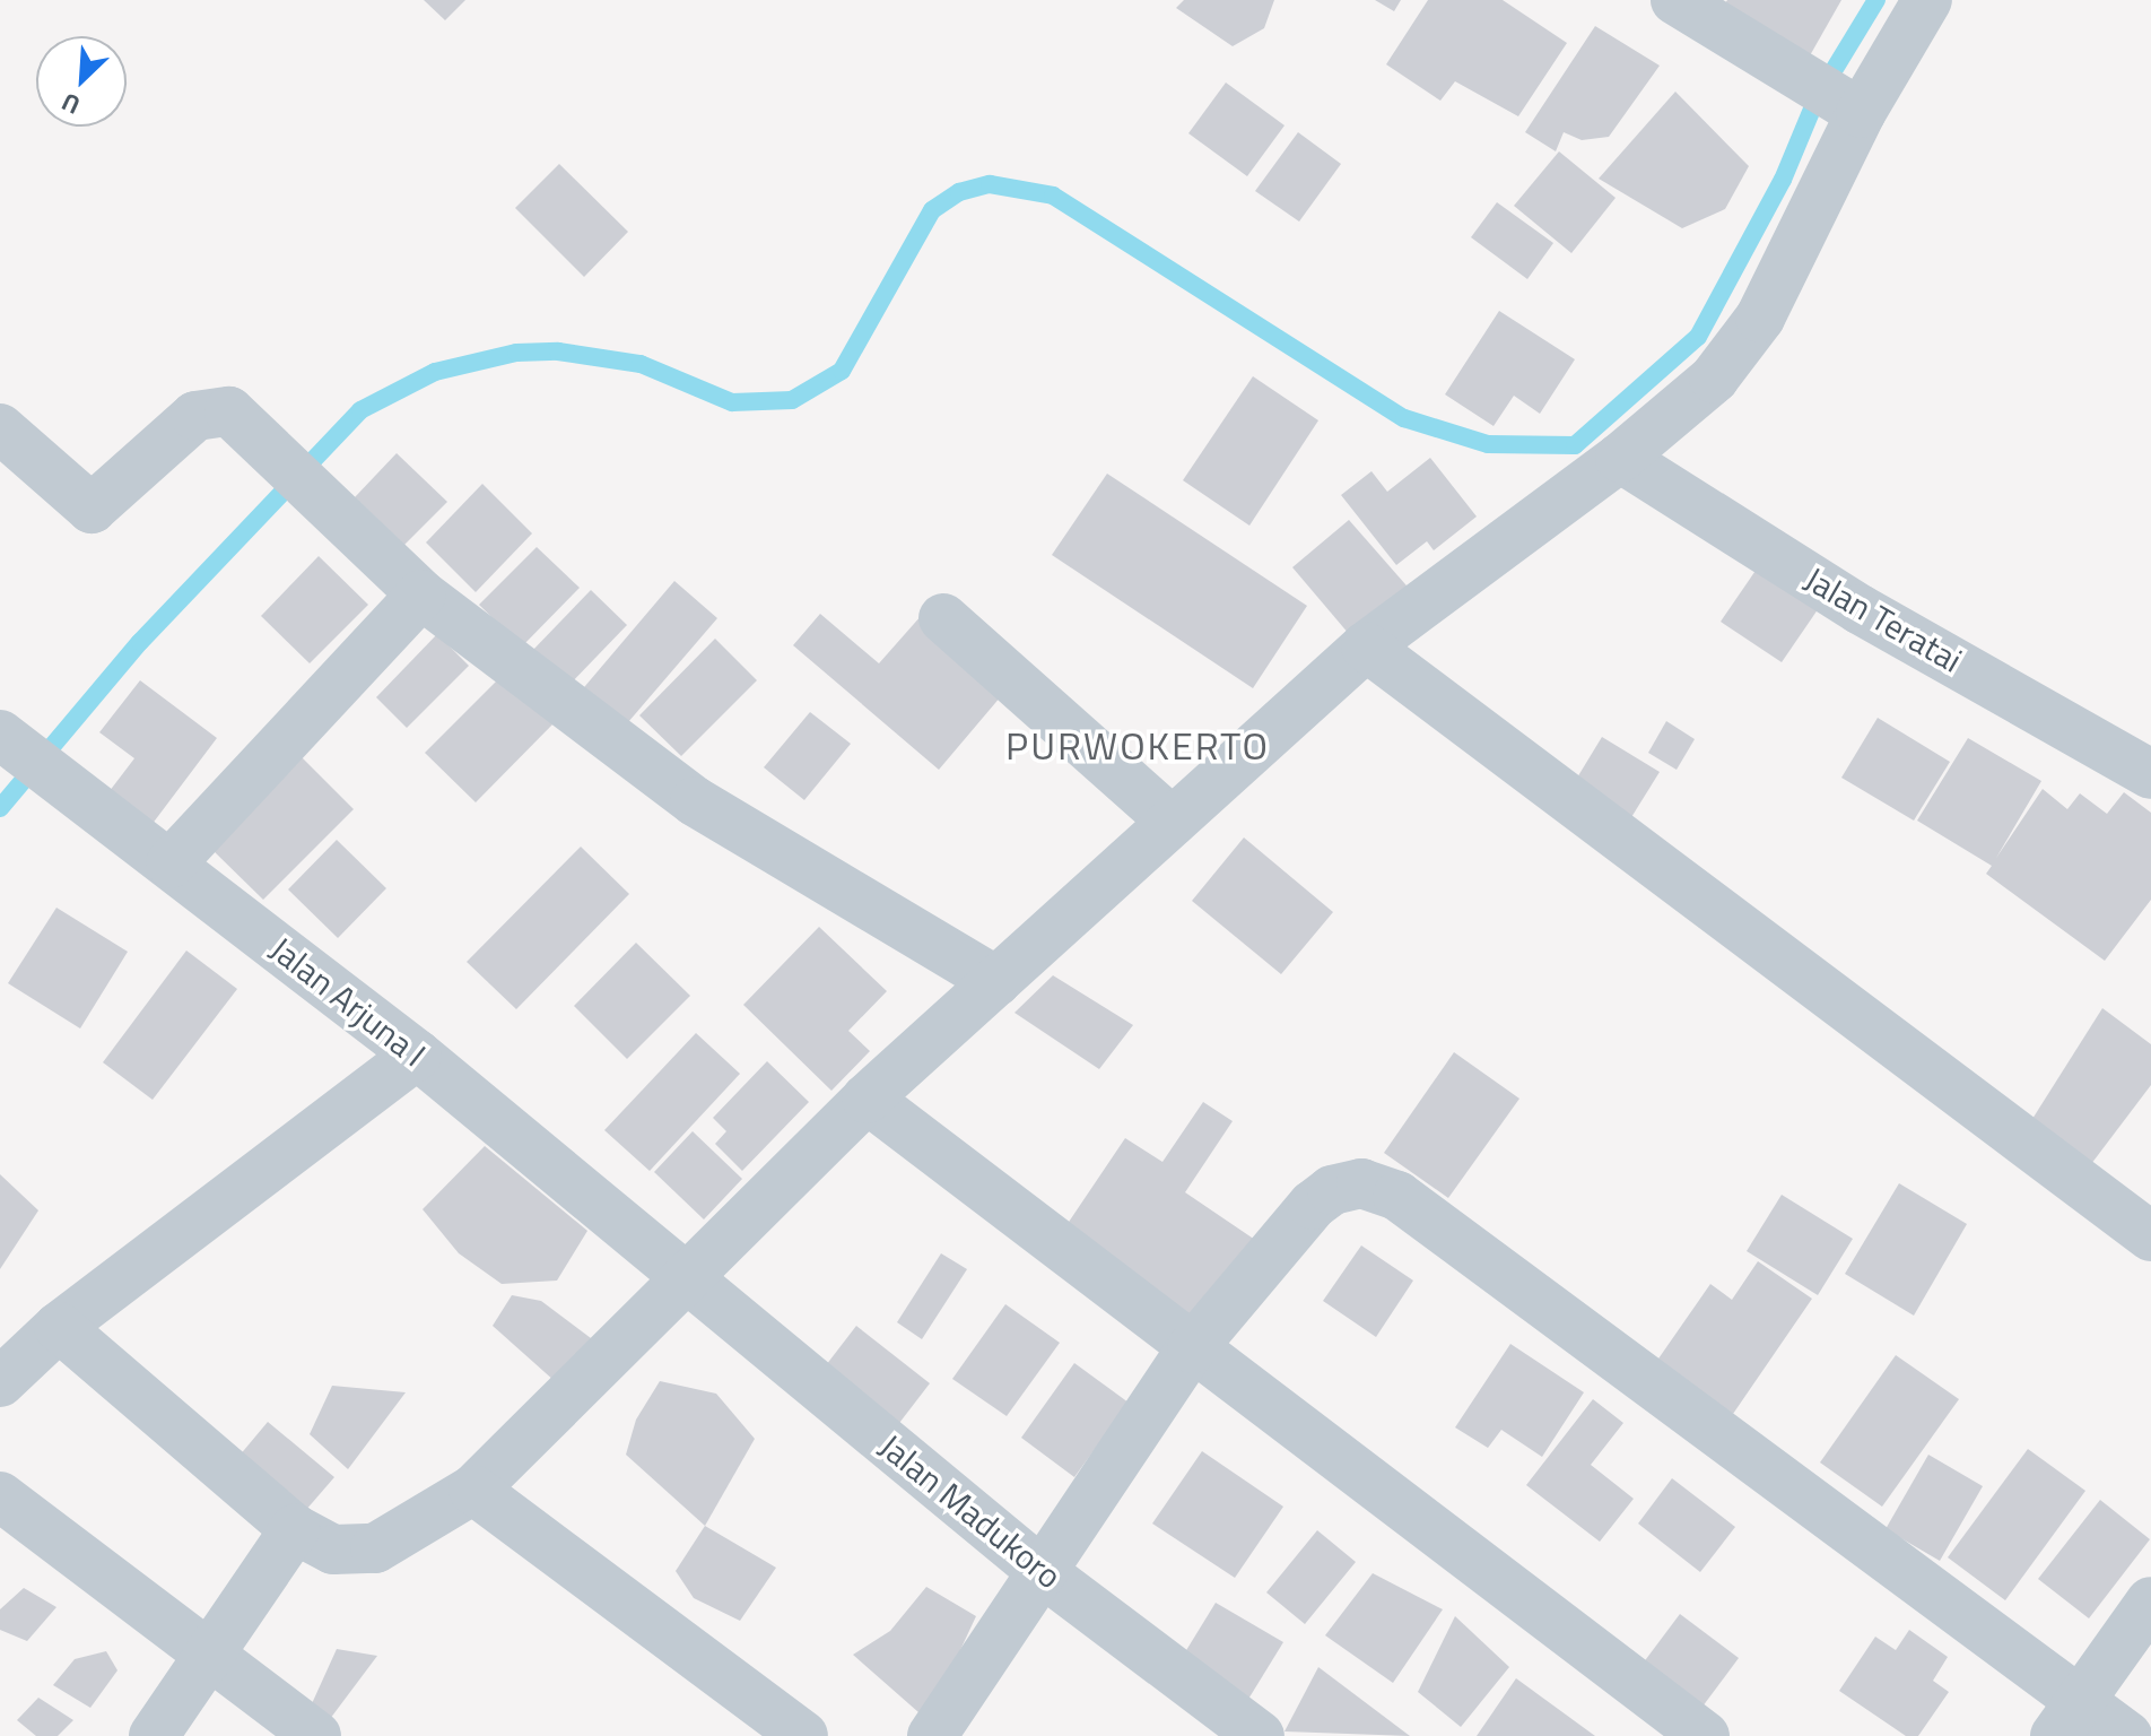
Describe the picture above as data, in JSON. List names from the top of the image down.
{
  "streets": {
    "street": ["Jalan Teratai", "Jalan Arjuna I", "Jalan Madukoro"]
  },
  "crossings": [
    ["Jalan Arjuna I", "Jalan Madukoro"]
  ],
  "districts": ["PURWOKERTO"],
  "north": "bottom left"
}
